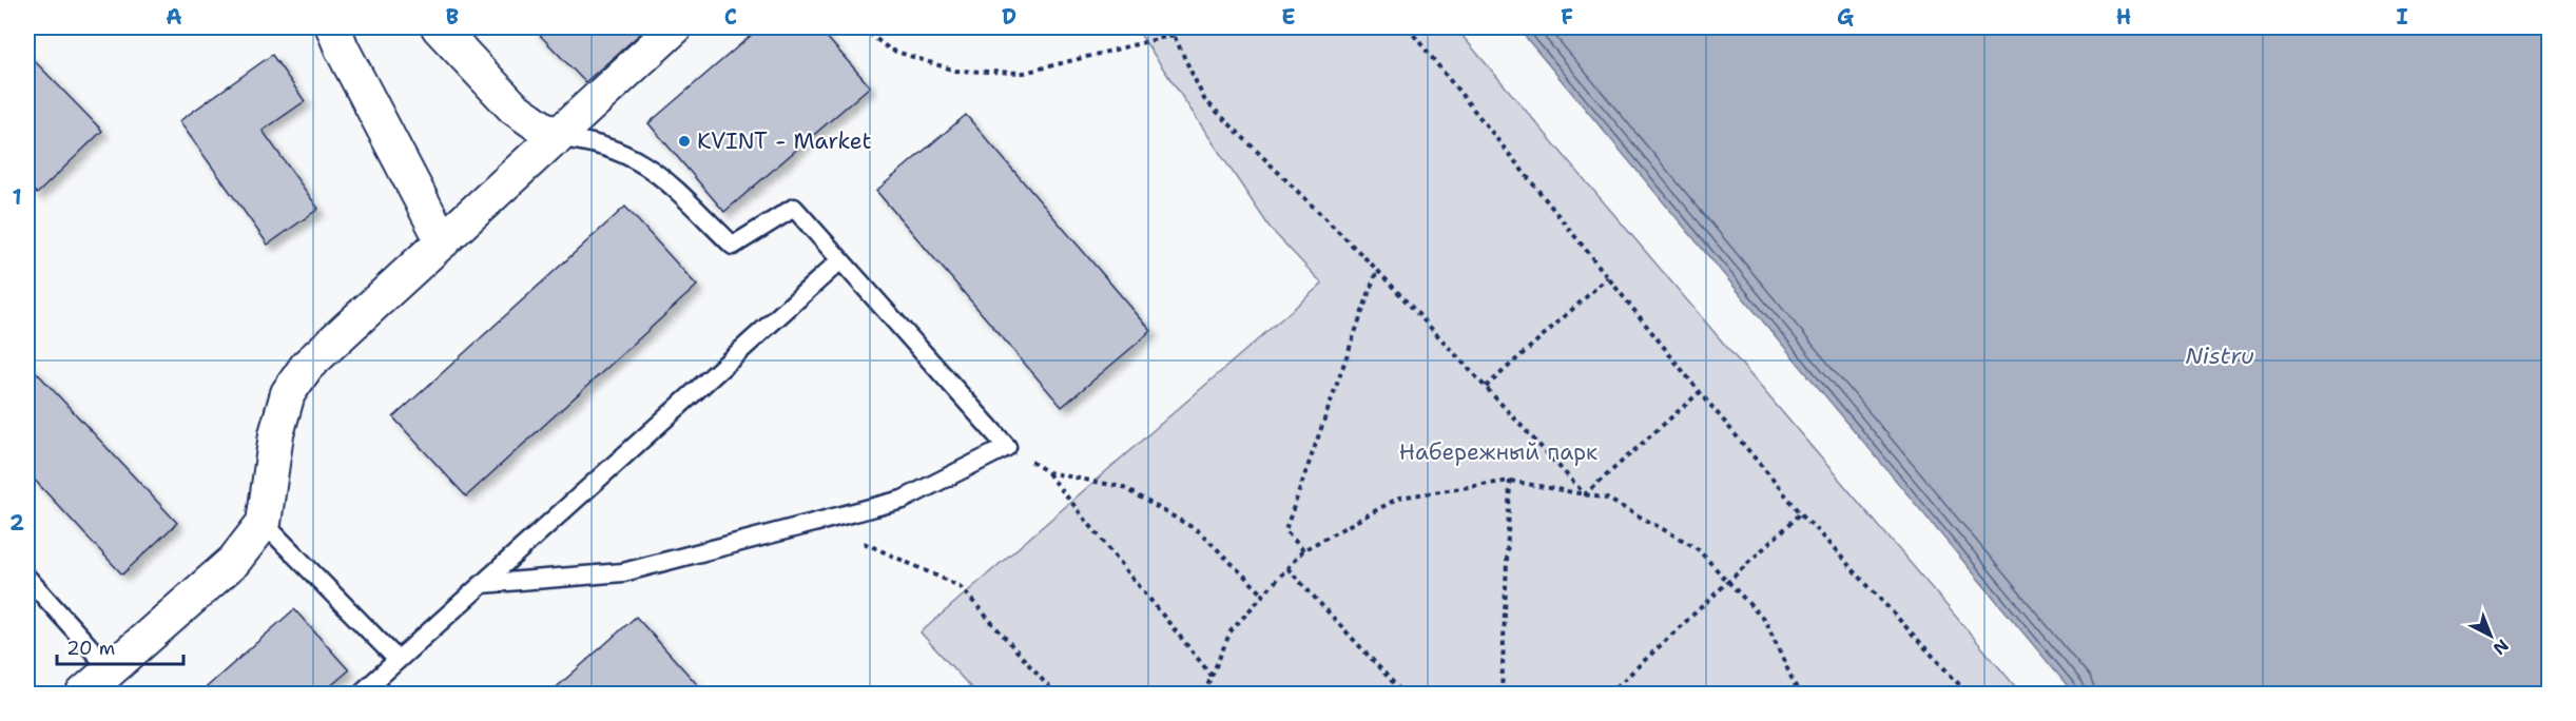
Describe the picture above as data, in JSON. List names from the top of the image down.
{
  "water": ["Nistru"],
  "parks": ["Набережный парк"],
  "places": ["KVINT - Market"],
  "scale_bar": "20 m",
  "north": "bottom right",
  "grid": {
    "columns": [
      "A",
      "B",
      "C",
      "D",
      "E",
      "F",
      "G",
      "H",
      "I"
    ],
    "rows": ["1", "2"]
  }
}
